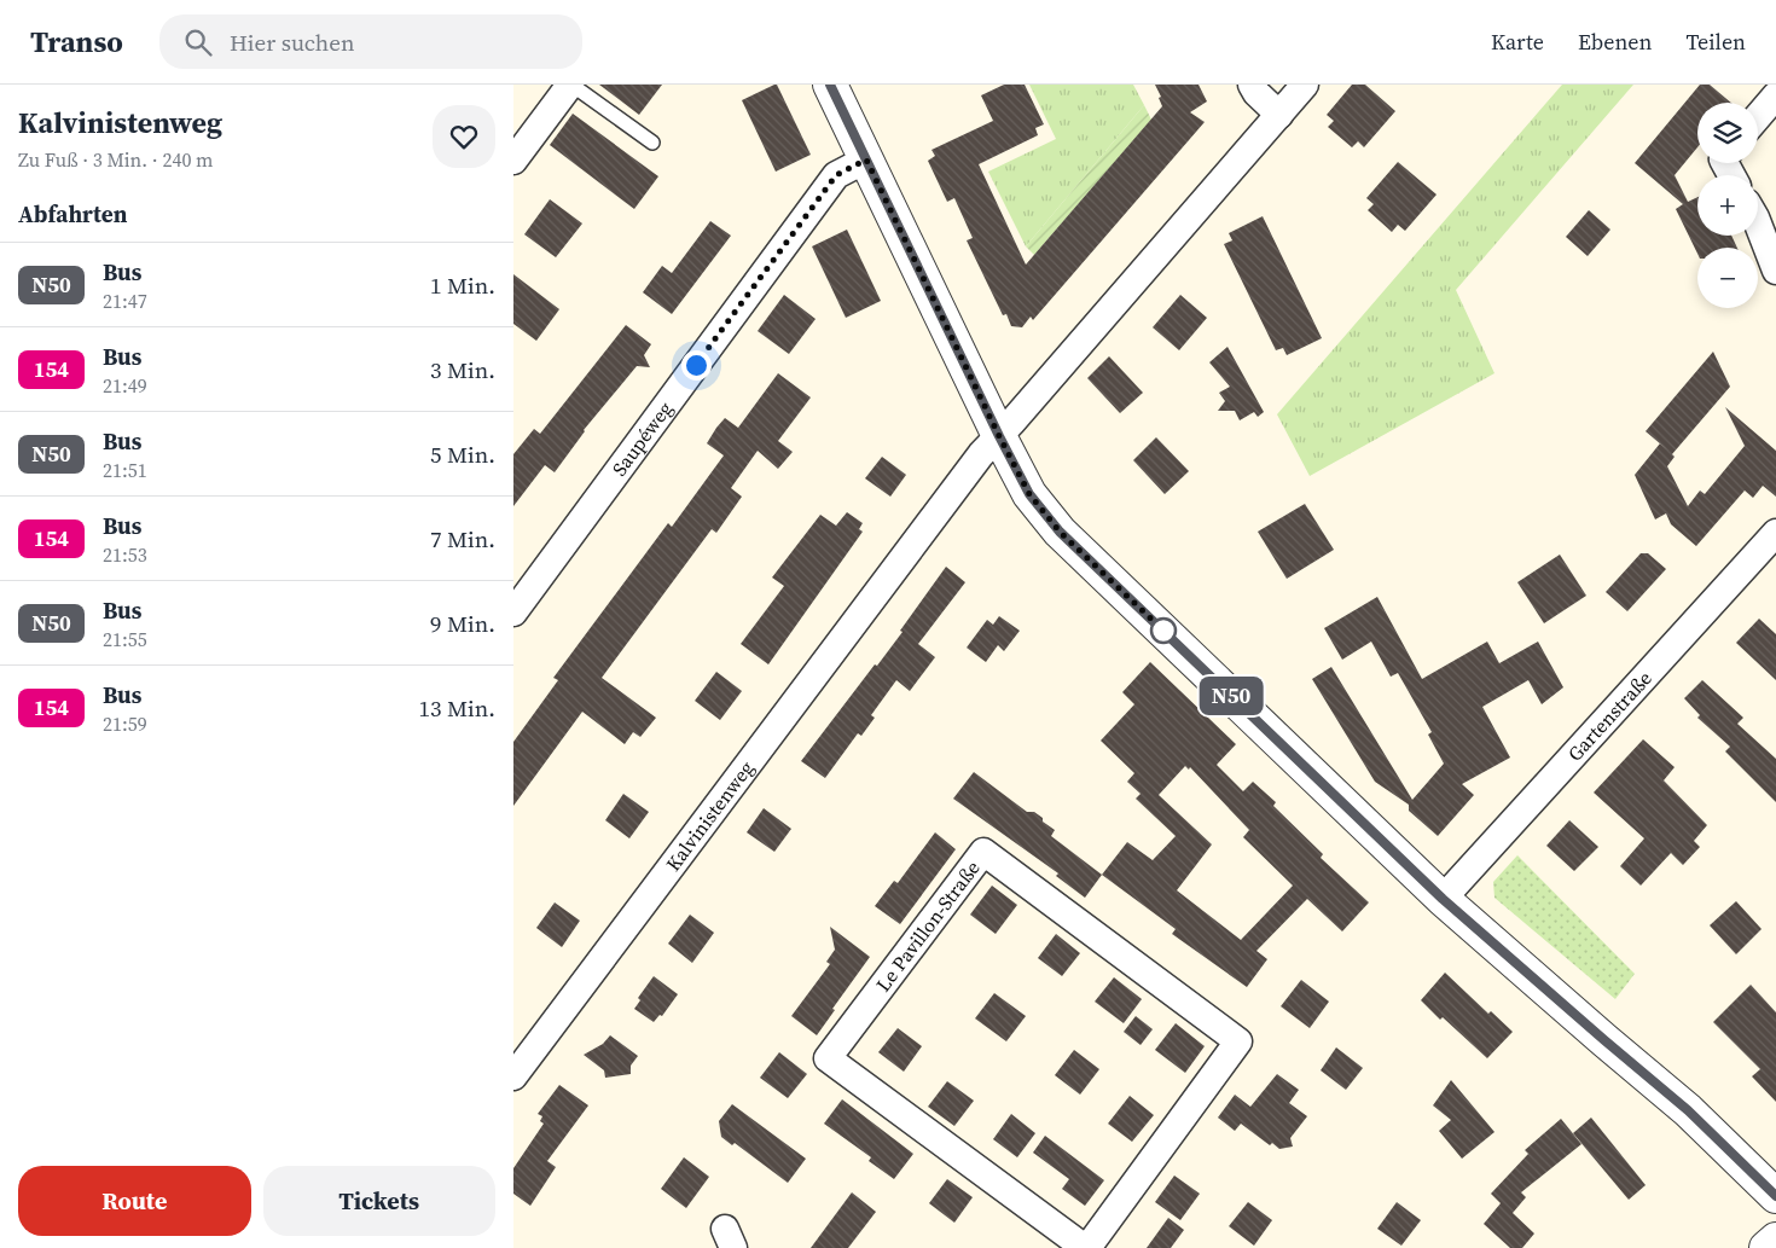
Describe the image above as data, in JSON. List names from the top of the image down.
{
  "streets": {
    "street": [
      "Saupéweg",
      "Gartenstraße",
      "Kalvinistenweg",
      "Le Pavillon-Straße"
    ]
  },
  "lines": ["bus line N50"],
  "page": {
    "header": "Transo",
    "search": "Hier suchen",
    "nav": ["Karte", "Ebenen", "Teilen"],
    "heading": [
      ["Kalvinistenweg", "Zu Fuß · 3 Min. · 240 m"],
      "Abfahrten"
    ],
    "on_map": "N50",
    "map_buttons": ["+", "−"],
    "list": [
      {
        "mark": "N50",
        "name": "Bus",
        "note": "21:47",
        "value": "1 Min."
      },
      {
        "mark": "154",
        "name": "Bus",
        "note": "21:49",
        "value": "3 Min."
      },
      {
        "mark": "N50",
        "name": "Bus",
        "note": "21:51",
        "value": "5 Min."
      },
      {
        "mark": "154",
        "name": "Bus",
        "note": "21:53",
        "value": "7 Min."
      },
      {
        "mark": "N50",
        "name": "Bus",
        "note": "21:55",
        "value": "9 Min."
      },
      {
        "mark": "154",
        "name": "Bus",
        "note": "21:59",
        "value": "13 Min."
      }
    ],
    "buttons": ["Route", "Tickets"]
  }
}
